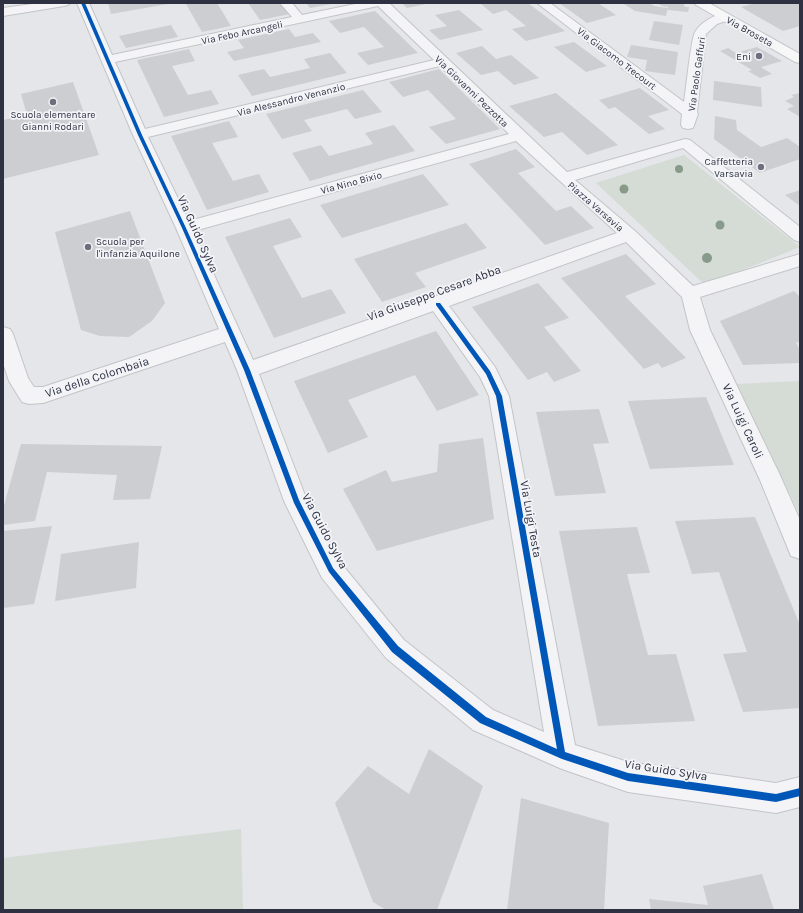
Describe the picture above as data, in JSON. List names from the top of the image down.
{
  "streets": {
    "street": [
      "Via Broseta",
      "Via Febo Arcangeli",
      "Via Giacomo Trecourt",
      "Via Paolo Gaffuri",
      "Via Giovanni Pezzotta",
      "Via Alessandro Venanzio",
      "Via Nino Bixio",
      "Piazza Varsavia",
      "Via Guido Sylva",
      "Via Giuseppe Cesare Abba",
      "Via della Colombaia",
      "Via Luigi Caroli",
      "Via Luigi Testa"
    ]
  },
  "crossings": [
    ["Via Broseta", "Via Paolo Gaffuri"],
    ["Via Febo Arcangeli", "Via Guido Sylva"],
    ["Via Giacomo Trecourt", "Via Paolo Gaffuri"],
    ["Via Paolo Gaffuri", "Piazza Varsavia"],
    ["Via Giovanni Pezzotta", "Via Alessandro Venanzio"],
    ["Via Giovanni Pezzotta", "Via Nino Bixio"],
    ["Via Giovanni Pezzotta", "Piazza Varsavia"],
    ["Via Alessandro Venanzio", "Via Guido Sylva"],
    ["Via Nino Bixio", "Via Guido Sylva"],
    ["Piazza Varsavia", "Via Giuseppe Cesare Abba"],
    ["Piazza Varsavia", "Via Luigi Caroli"],
    ["Via Guido Sylva", "Via Giuseppe Cesare Abba"],
    ["Via Guido Sylva", "Via della Colombaia"],
    ["Via Guido Sylva", "Via Luigi Testa"],
    ["Via Giuseppe Cesare Abba", "Via Luigi Testa"]
  ],
  "places": [
    "Eni",
    "Scuola elementare Gianni Rodari",
    "Caffetteria Varsavia",
    "Scuola per l'infanzia Aquilone"
  ]
}
